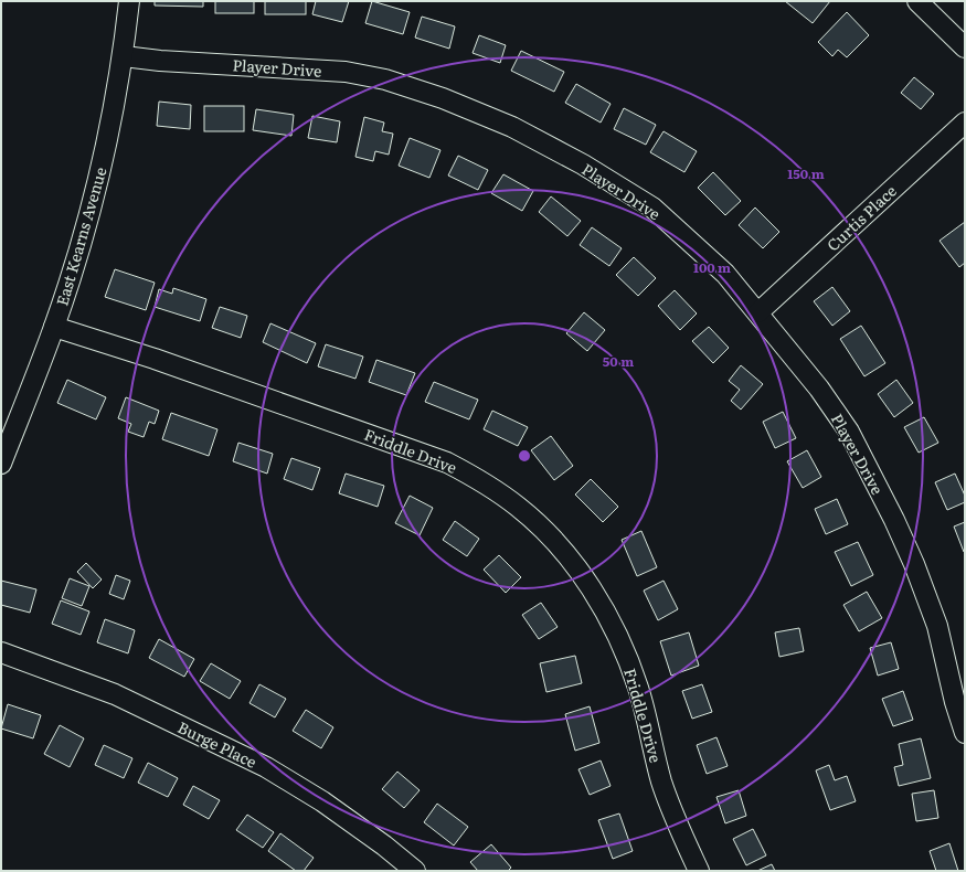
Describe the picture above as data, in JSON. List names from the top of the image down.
{
  "streets": {
    "street": [
      "Player Drive",
      "Curtis Place",
      "East Kearns Avenue",
      "Friddle Drive",
      "Burge Place"
    ]
  },
  "crossings": [
    ["Player Drive", "Curtis Place"],
    ["Player Drive", "East Kearns Avenue"],
    ["East Kearns Avenue", "Friddle Drive"]
  ],
  "rings": ["150 m", "100 m", "50 m"]
}
